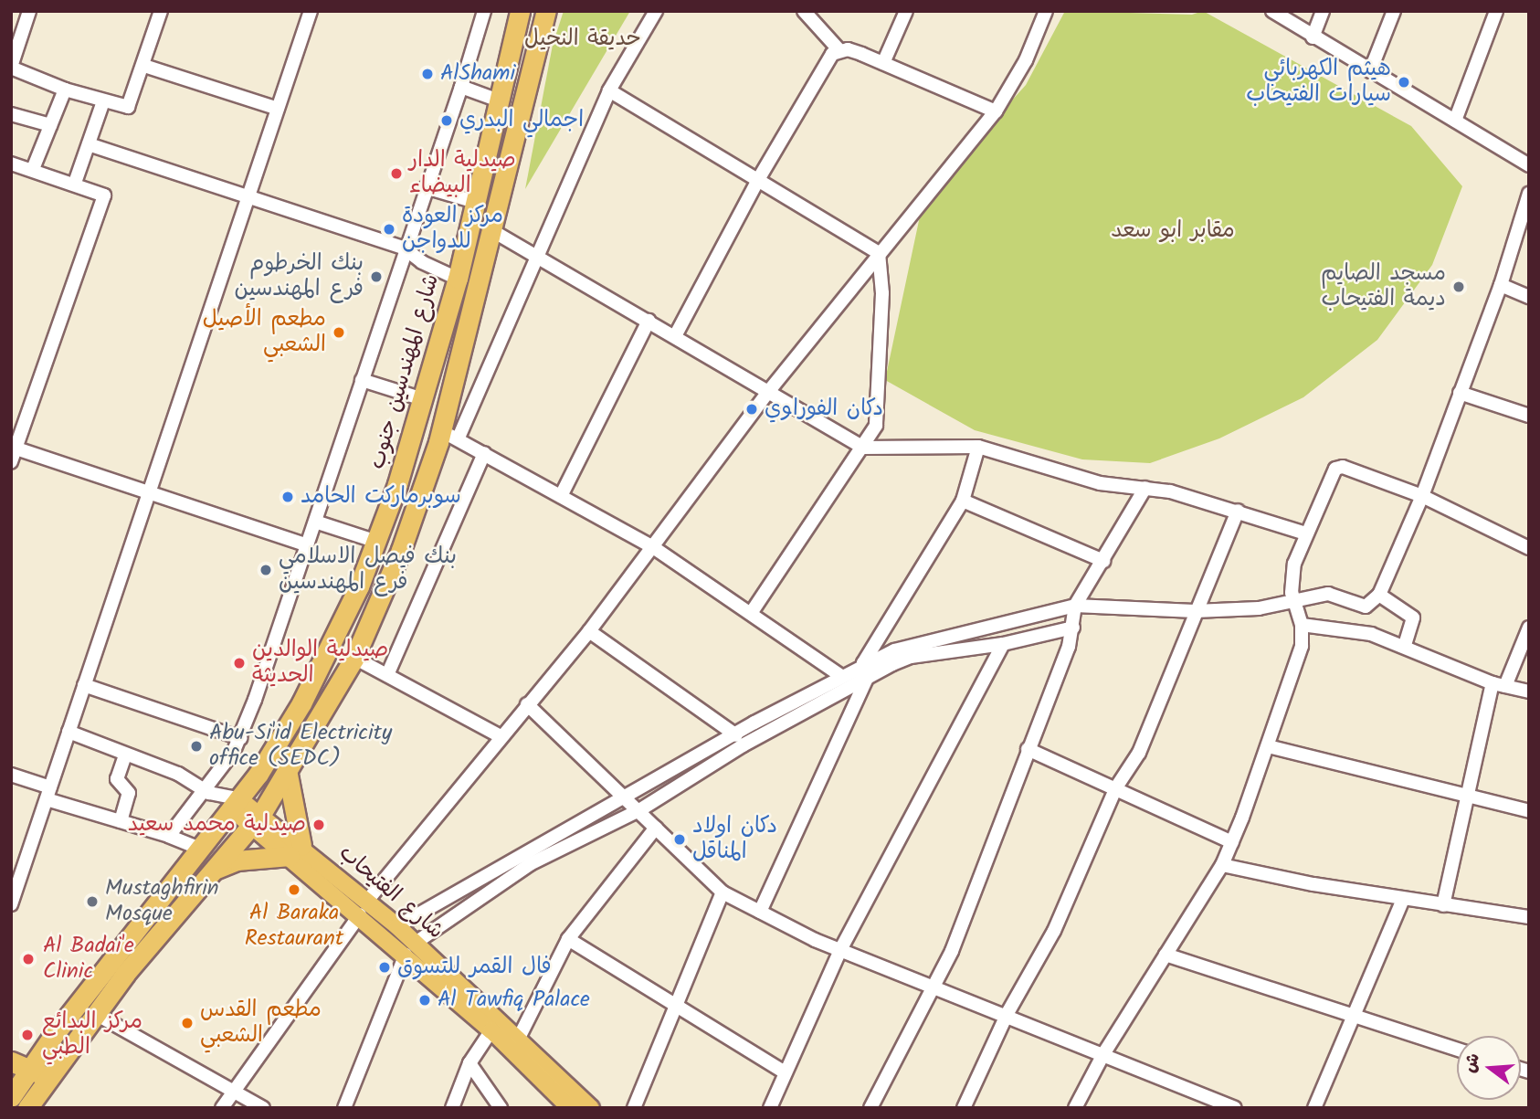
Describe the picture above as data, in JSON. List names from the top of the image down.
{
  "streets": {
    "highway": ["شارع المهندسين جنوب"],
    "main road": ["شارع الفتيحاب"]
  },
  "crossings": [
    ["شارع المهندسين جنوب", "شارع الفتيحاب"]
  ],
  "parks": ["حديقة النخيل", "مقابر ابو سعد"],
  "places": [
    "AlShami",
    "هيثم الكهربائي سيارات الفتيحاب",
    "اجمالي البدري",
    "صيدلية الدار البيضاء",
    "مركز العودة للدواجن",
    "بنك الخرطوم فرع المهندسين",
    "مسجد الصايم ديمة الفتيحاب",
    "مطعم الأصيل الشعبي",
    "دكان الفوراوي",
    "سوبرماركت الحامد",
    "بنك فيصل الاسلامي فرع المهندسين",
    "صيدلية الوالدين الحديثة",
    "Abu-Si'id Electricity office (SEDC)",
    "صيدلية محمد سعيد",
    "دكان اولاد المناقل",
    "Al Baraka Restaurant",
    "Mustaghfirin Mosque",
    "Al Badai'e Clinic",
    "فال القمر للتسوق",
    "Al Tawfiq Palace",
    "مطعم القدس الشعبي",
    "مركز البدائع الطبي"
  ],
  "north": "left"
}
